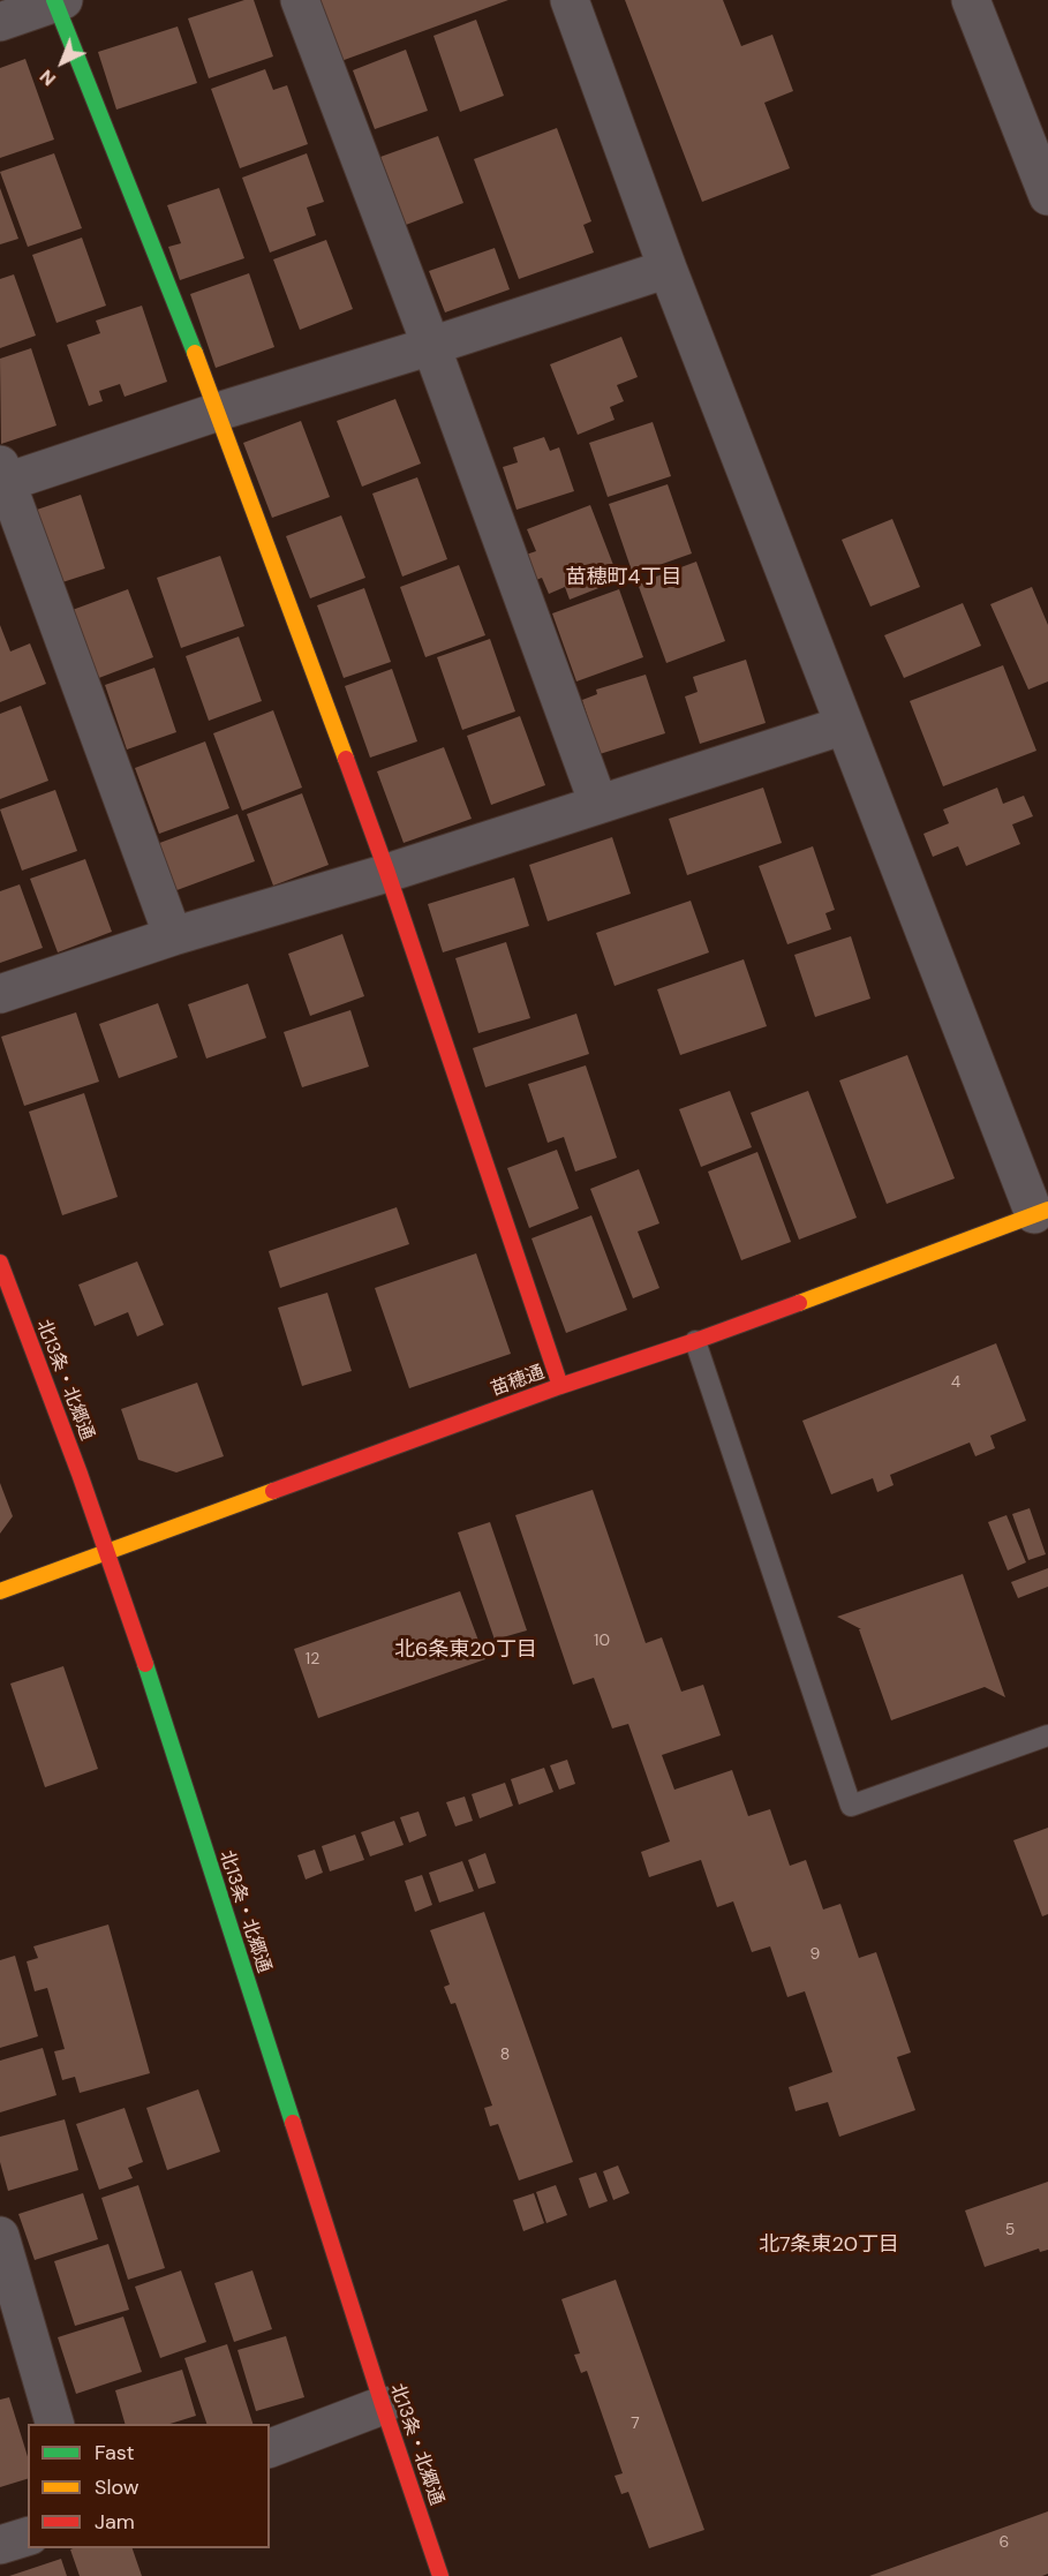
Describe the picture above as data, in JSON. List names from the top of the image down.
{
  "streets": {
    "street": ["北13条・北郷通", "苗穂通"]
  },
  "crossings": [
    ["北13条・北郷通", "苗穂通"]
  ],
  "districts": ["苗穂町4丁目", "北6条東20丁目", "北7条東20丁目"],
  "house_numbers": [
    "4",
    "10",
    "12",
    "9",
    "8",
    "5",
    "7",
    "6"
  ],
  "legend": ["Fast", "Slow", "Jam"],
  "north": "bottom left"
}
